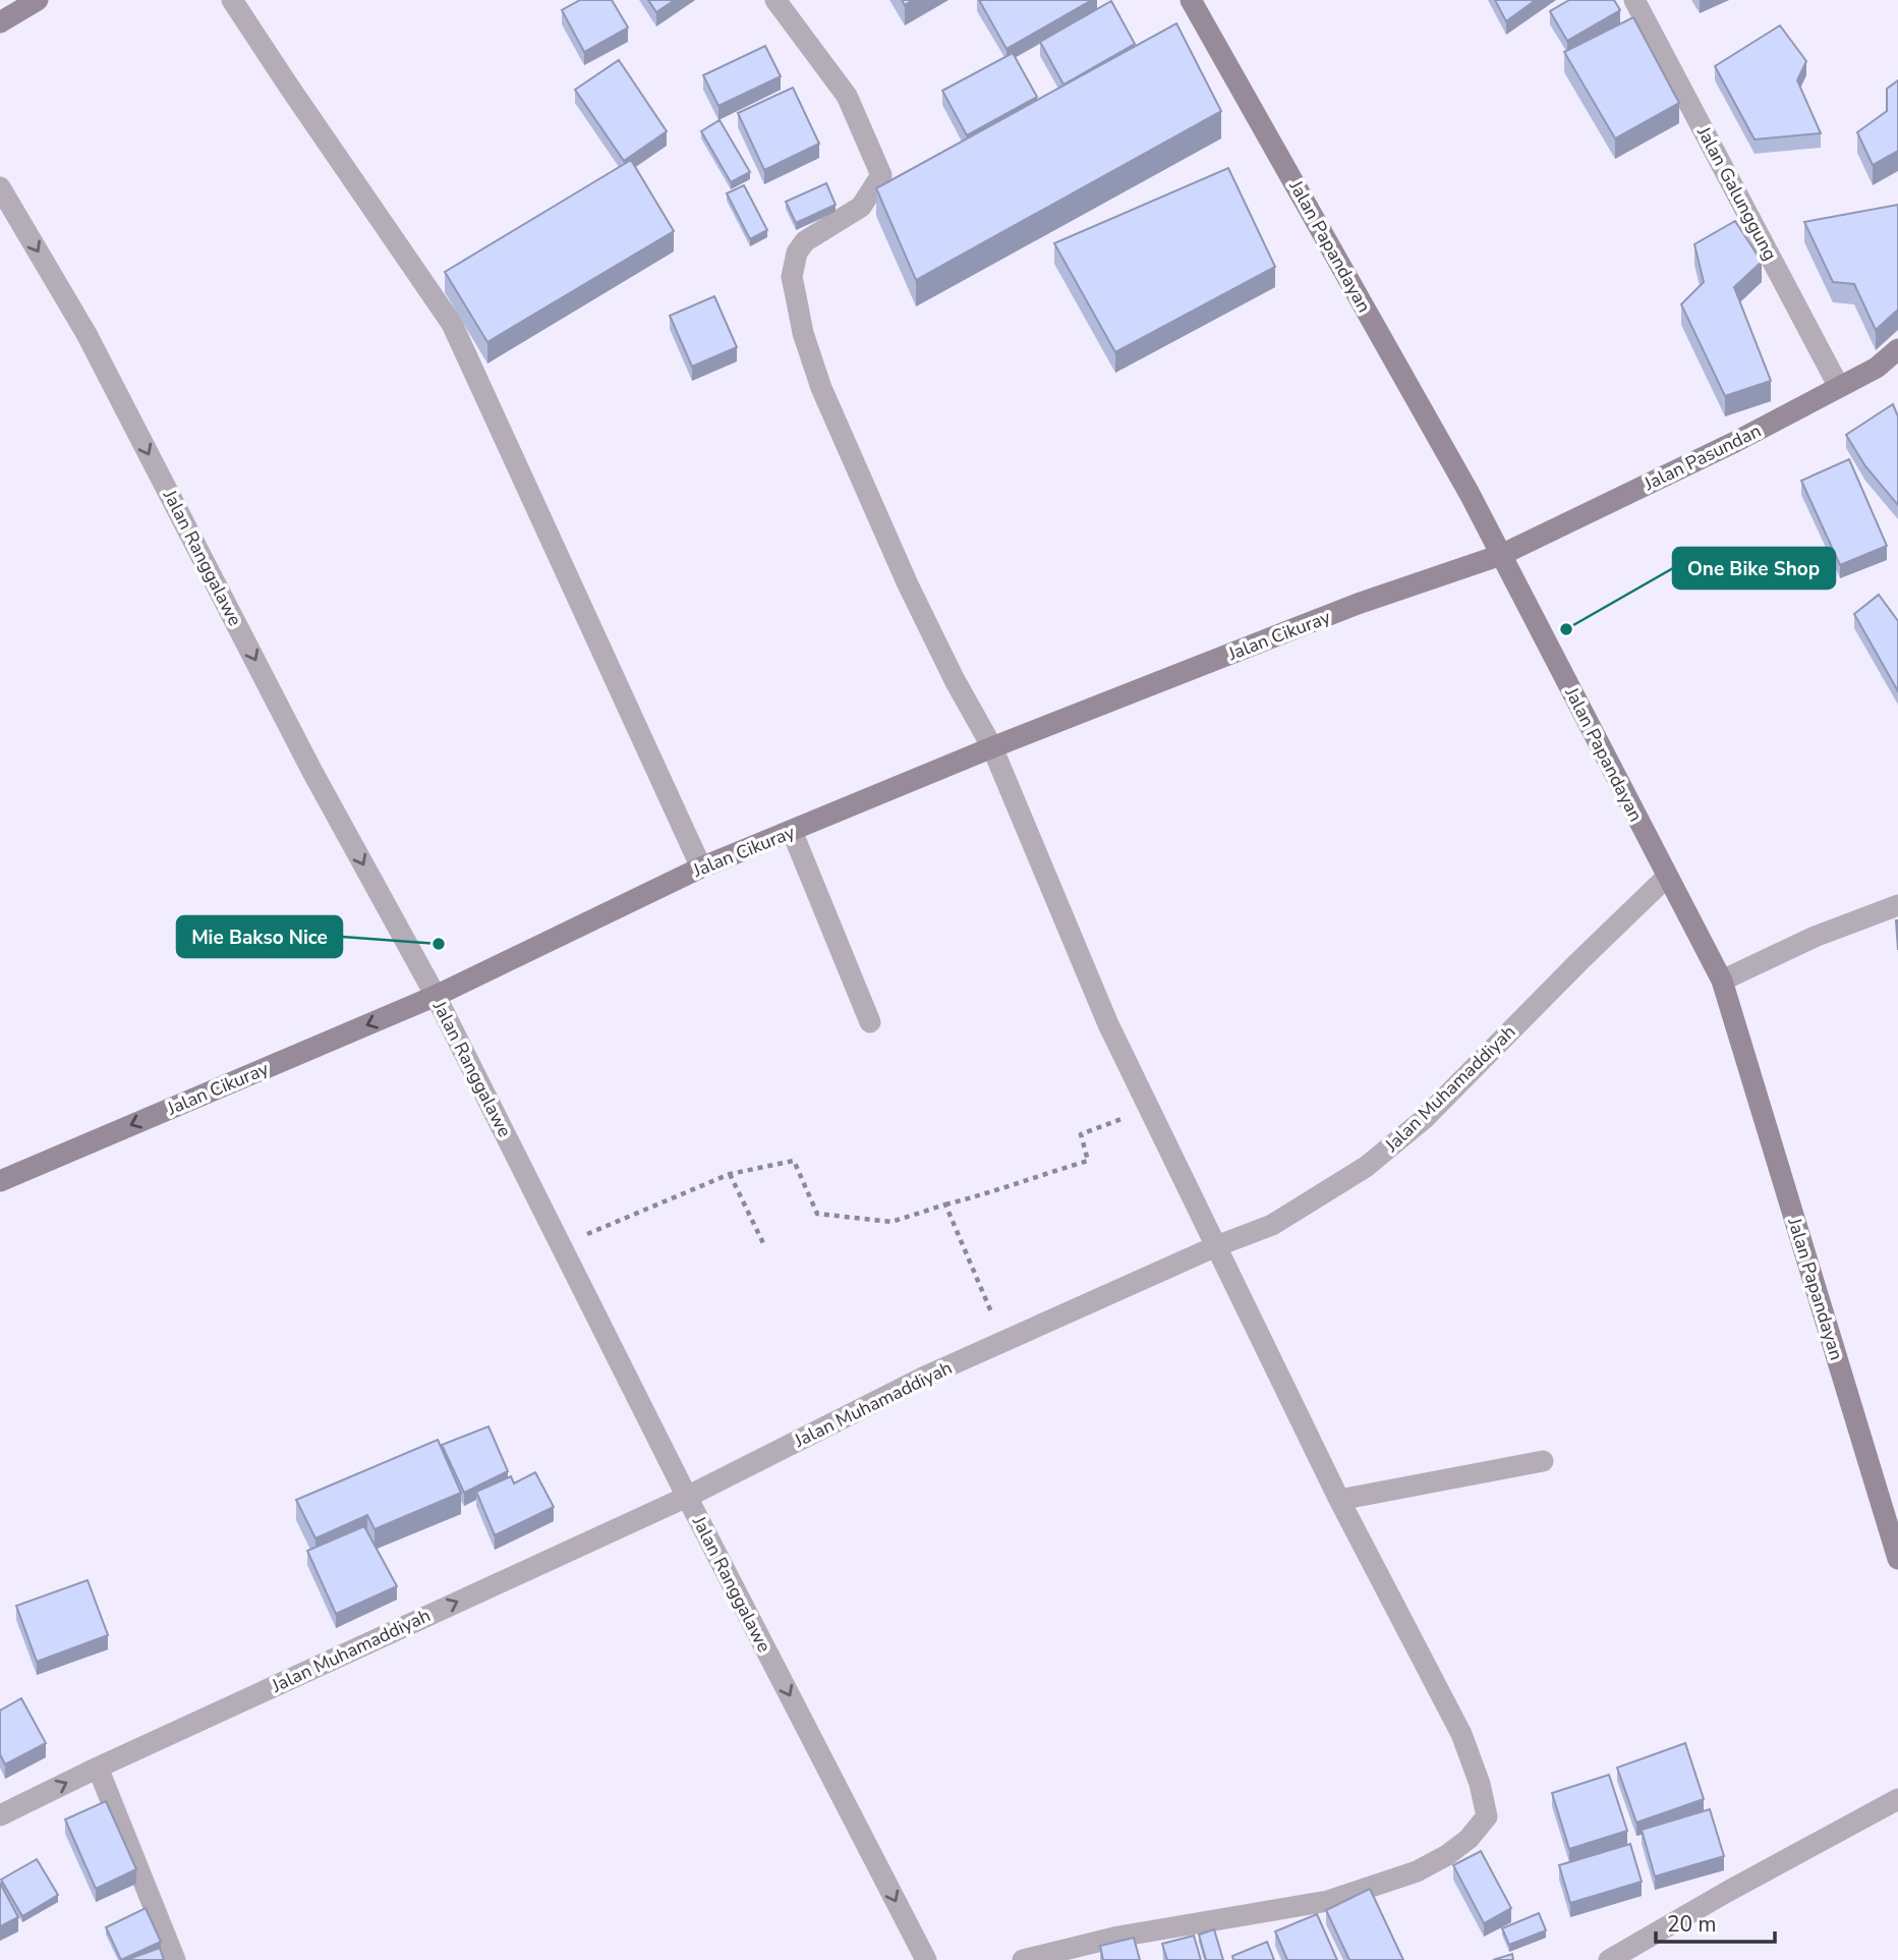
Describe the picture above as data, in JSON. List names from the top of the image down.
{
  "streets": {
    "street": [
      "Jalan Galunggung",
      "Jalan Papandayan",
      "Jalan Pasundan",
      "Jalan Ranggalawe",
      "Jalan Cikuray",
      "Jalan Muhamaddiyah"
    ]
  },
  "crossings": [
    ["Jalan Galunggung", "Jalan Pasundan"],
    ["Jalan Papandayan", "Jalan Pasundan"],
    ["Jalan Papandayan", "Jalan Cikuray"],
    ["Jalan Papandayan", "Jalan Muhamaddiyah"],
    ["Jalan Pasundan", "Jalan Cikuray"],
    ["Jalan Ranggalawe", "Jalan Cikuray"],
    ["Jalan Ranggalawe", "Jalan Muhamaddiyah"]
  ],
  "one_way": ["Jalan Ranggalawe", "Jalan Muhamaddiyah"],
  "places": ["One Bike Shop", "Mie Bakso Nice"],
  "scale_bar": "20 m"
}
